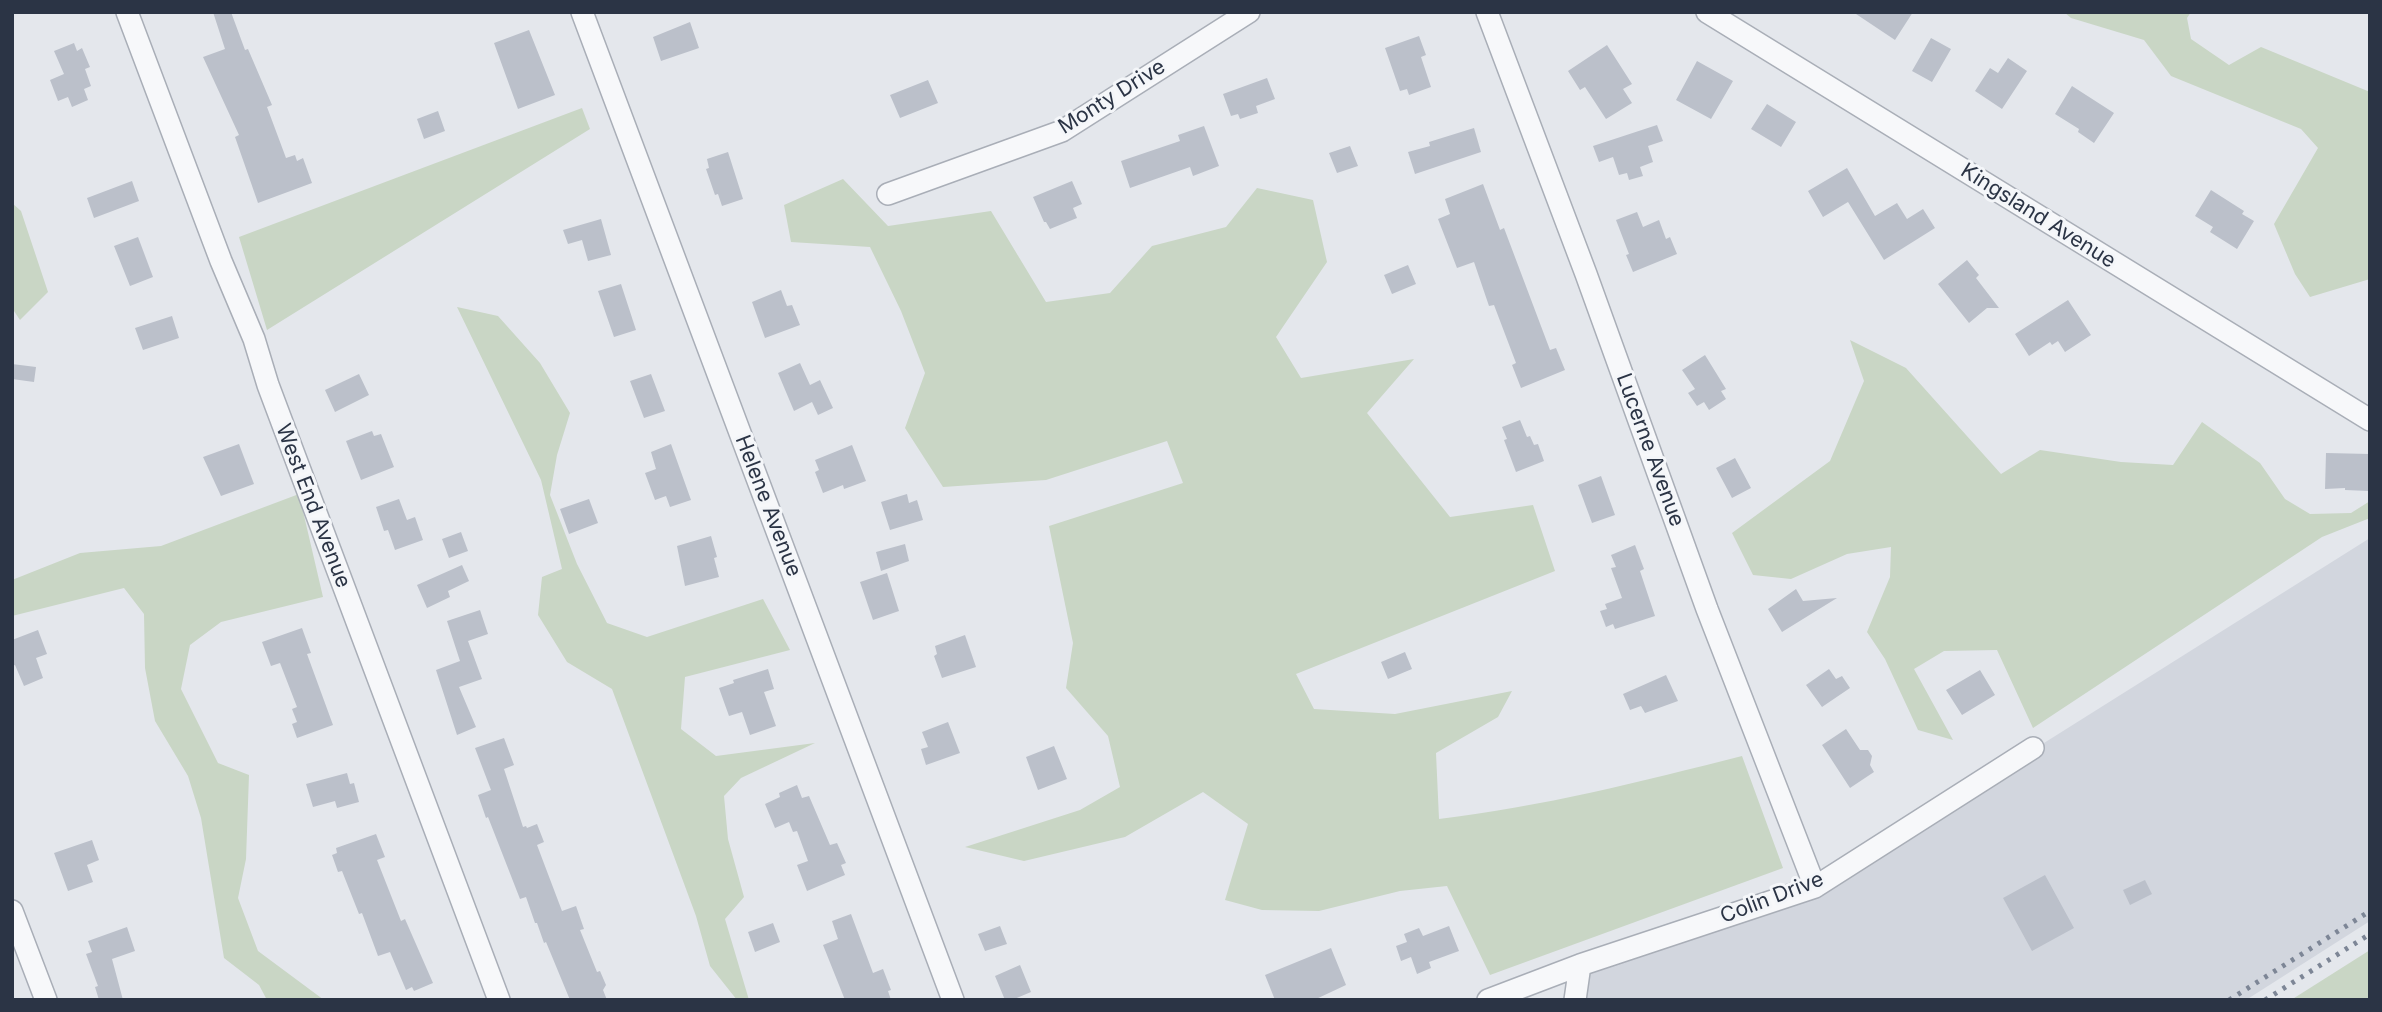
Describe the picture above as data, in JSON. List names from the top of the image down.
{
  "streets": {
    "street": [
      "Monty Drive",
      "Kingsland Avenue",
      "Lucerne Avenue",
      "West End Avenue",
      "Helene Avenue",
      "Colin Drive"
    ]
  },
  "crossings": [
    ["Lucerne Avenue", "Colin Drive"]
  ]
}
